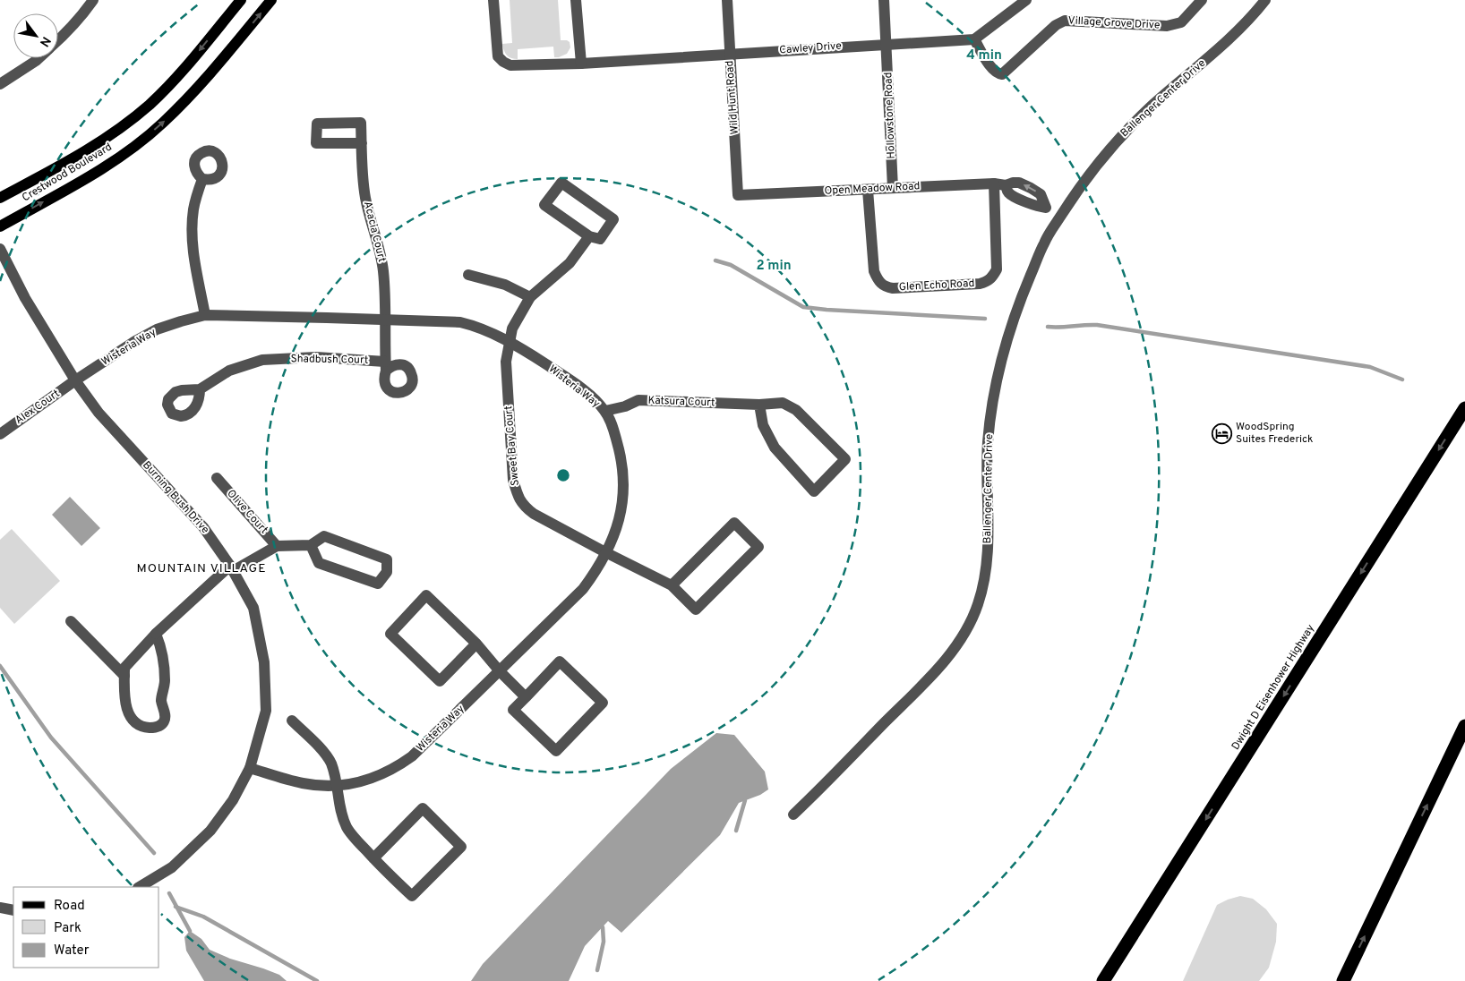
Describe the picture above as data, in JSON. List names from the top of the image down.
{
  "streets": {
    "highway": ["Dwight D Eisenhower Highway"],
    "main road": ["Crestwood Boulevard"],
    "street": [
      "Village Grove Drive",
      "Cawley Drive",
      "Wild Hunt Road",
      "Ballenger Center Drive",
      "Hollowstone Road",
      "Open Meadow Road",
      "Acacia Court",
      "Glen Echo Road",
      "Wisteria Way",
      "Shadbush Court",
      "Katsura Court",
      "Alex Court",
      "Sweet Bay Court",
      "Burning Bush Drive",
      "Olive Court"
    ]
  },
  "crossings": [
    ["Village Grove Drive", "Cawley Drive"],
    ["Cawley Drive", "Wild Hunt Road"],
    ["Cawley Drive", "Hollowstone Road"],
    ["Wild Hunt Road", "Open Meadow Road"],
    ["Hollowstone Road", "Open Meadow Road"],
    ["Open Meadow Road", "Glen Echo Road"],
    ["Acacia Court", "Wisteria Way"],
    ["Acacia Court", "Shadbush Court"],
    ["Wisteria Way", "Katsura Court"],
    ["Wisteria Way", "Alex Court"],
    ["Wisteria Way", "Sweet Bay Court"],
    ["Wisteria Way", "Burning Bush Drive"],
    ["Alex Court", "Burning Bush Drive"]
  ],
  "one_way": ["Dwight D Eisenhower Highway"],
  "districts": ["MOUNTAIN VILLAGE"],
  "places": {
    "hotel": ["WoodSpring Suites Frederick"]
  },
  "legend": ["Road", "Park", "Water"],
  "north": "bottom right",
  "rings": ["4 min", "2 min"]
}
